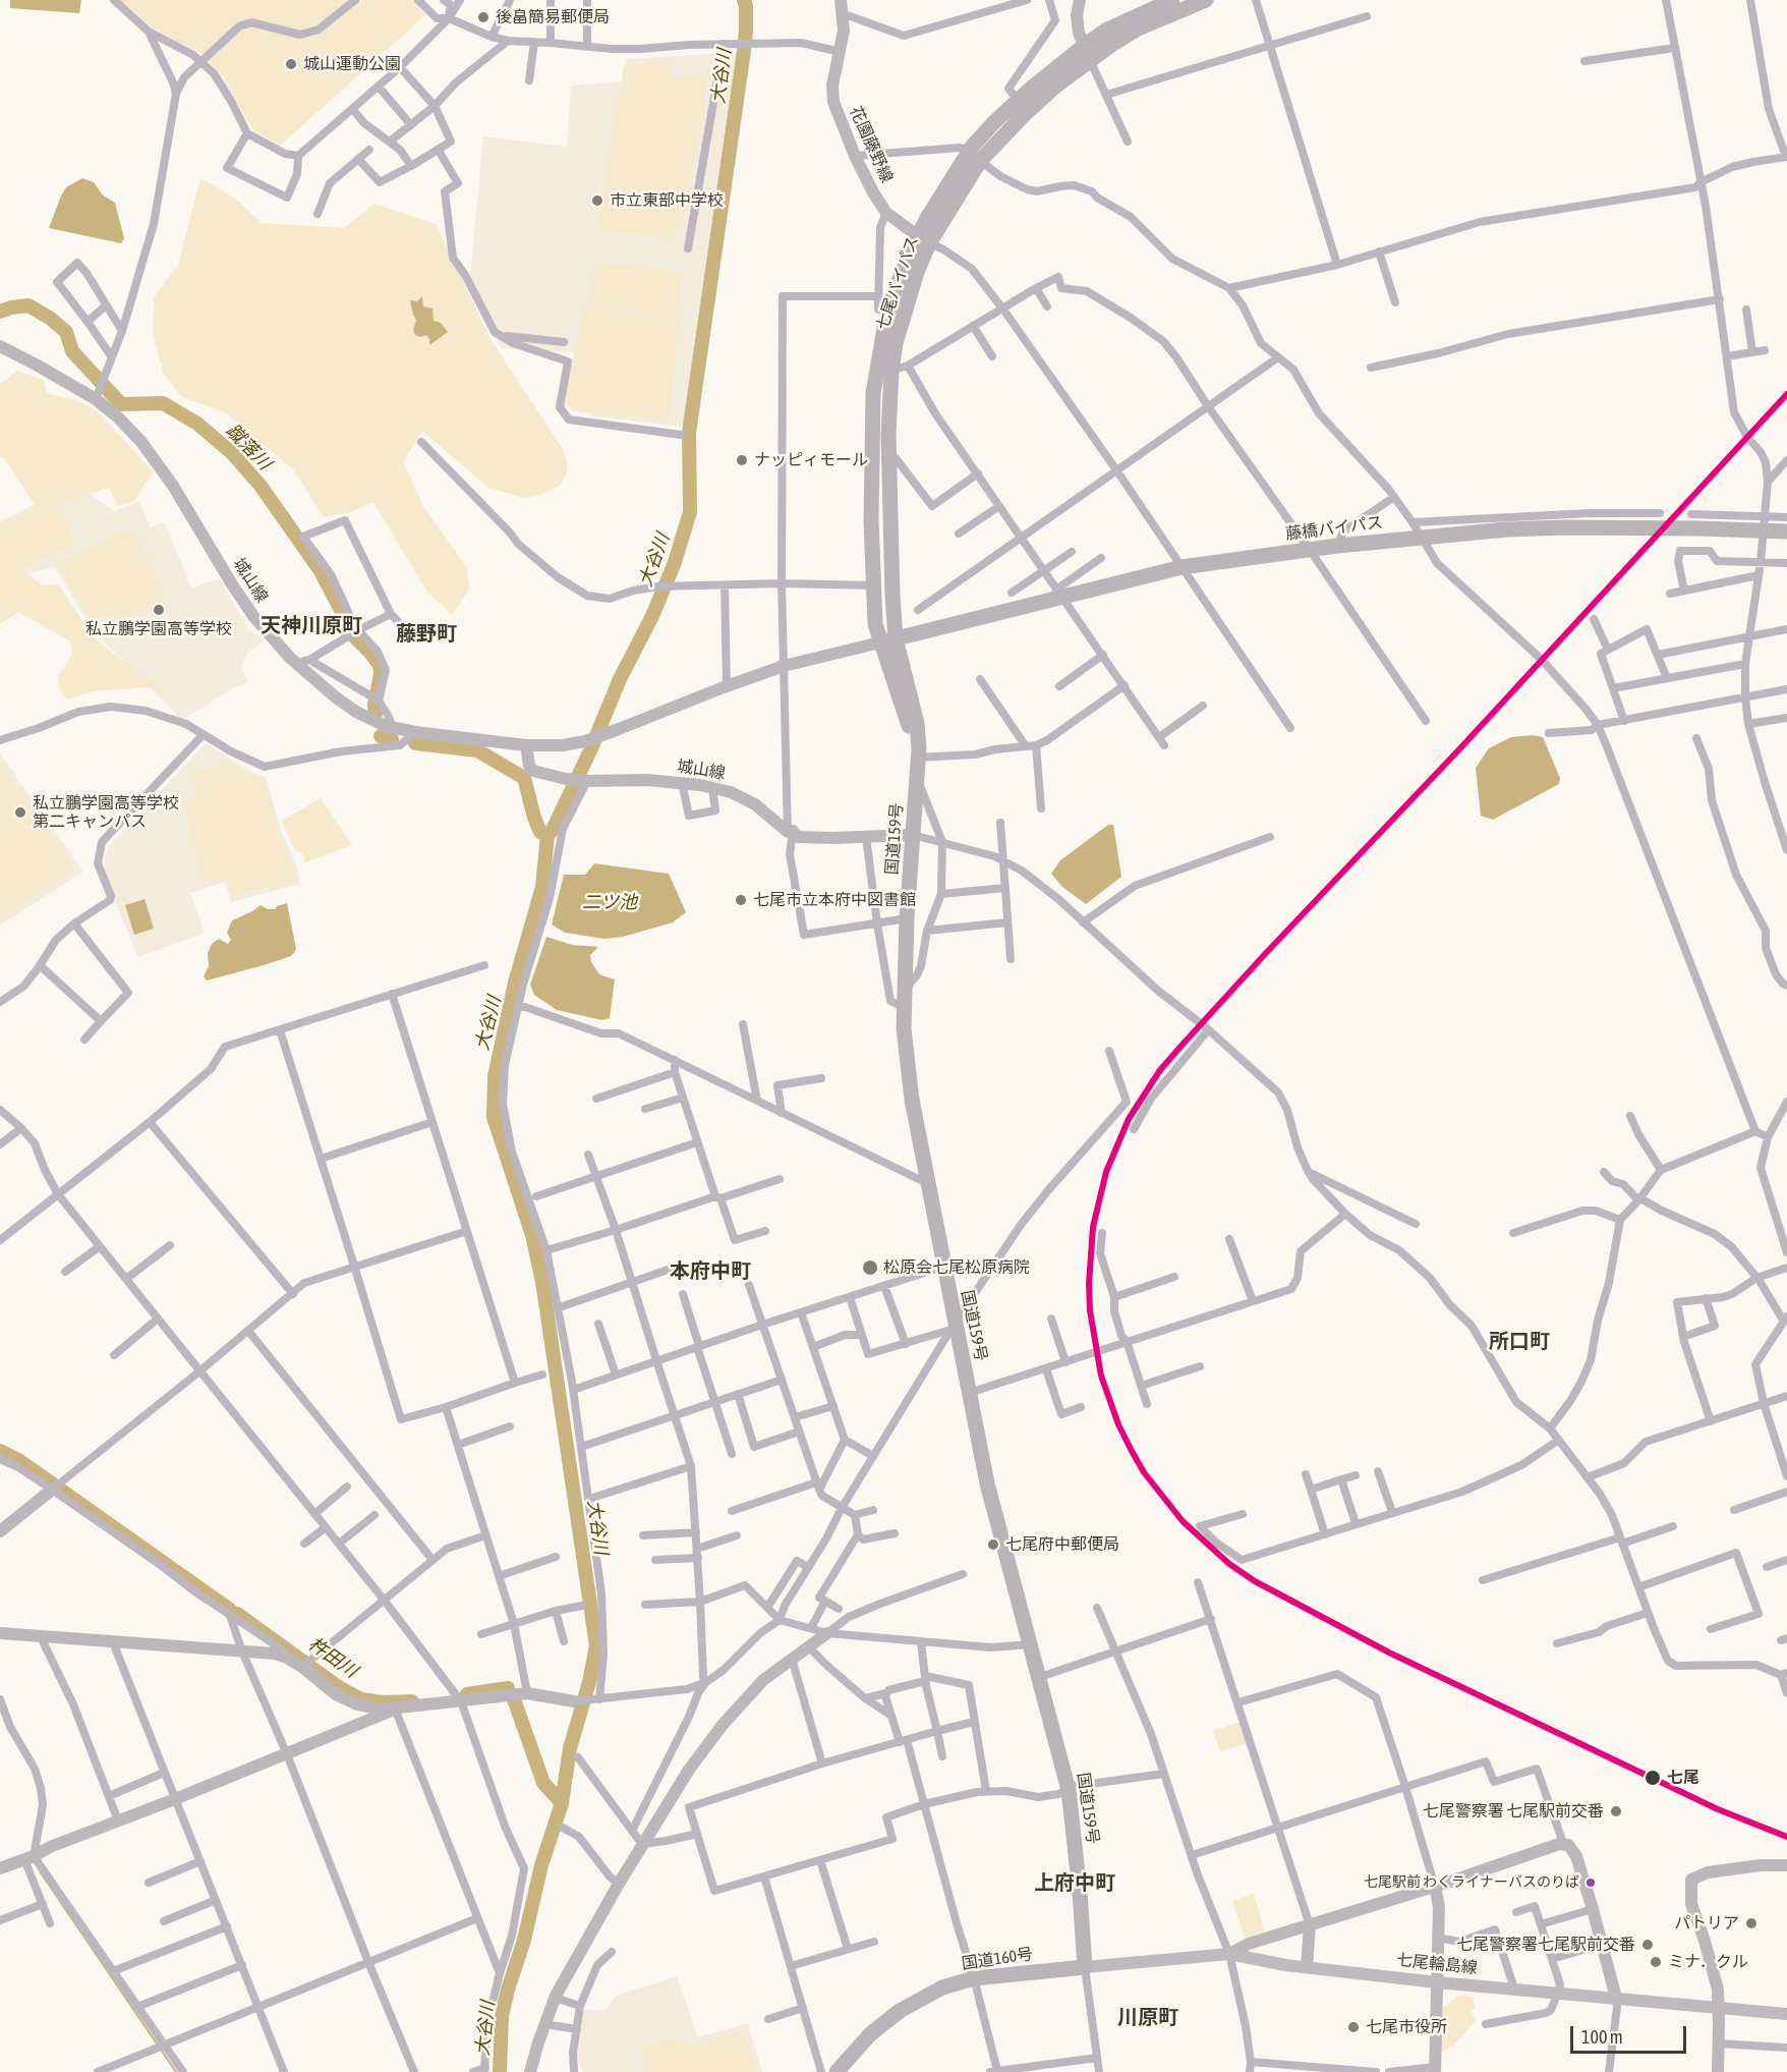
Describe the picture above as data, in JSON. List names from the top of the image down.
{
  "streets": {
    "highway": [
      "七尾バイパス",
      "藤橋バイパス",
      "国道159号",
      "国道160号"
    ],
    "main road": ["七尾輪島線"],
    "street": ["花園藤野線", "城山線"]
  },
  "crossings": [
    ["花園藤野線", "七尾バイパス"],
    ["七尾バイパス", "藤橋バイパス"],
    ["七尾バイパス", "城山線"],
    ["七尾バイパス", "国道159号"],
    ["藤橋バイパス", "城山線"],
    ["藤橋バイパス", "国道159号"],
    ["城山線", "国道159号"],
    ["国道159号", "国道160号"],
    ["国道159号", "七尾輪島線"],
    ["国道160号", "七尾輪島線"]
  ],
  "districts": [
    "天神川原町",
    "藤野町",
    "本府中町",
    "所口町",
    "上府中町",
    "川原町"
  ],
  "water": [
    "大谷川",
    "蹴落川",
    "二ツ池",
    "杵田川"
  ],
  "places": [
    "後畠簡易郵便局",
    "城山運動公園",
    "市立東部中学校",
    "ナッピィモール",
    "私立鵬学園高等学校",
    "私立鵬学園高等学校 第二キャンパス",
    "七尾市立本府中図書館",
    "松原会七尾松原病院",
    "七尾府中郵便局",
    "七尾",
    "七尾警察署 七尾駅前交番",
    "七尾駅前 わくライナーバスのりば",
    "パトリア",
    "七尾警察署七尾駅前交番",
    "ミナ．クル",
    "七尾市役所"
  ],
  "scale_bar": "100 m"
}
